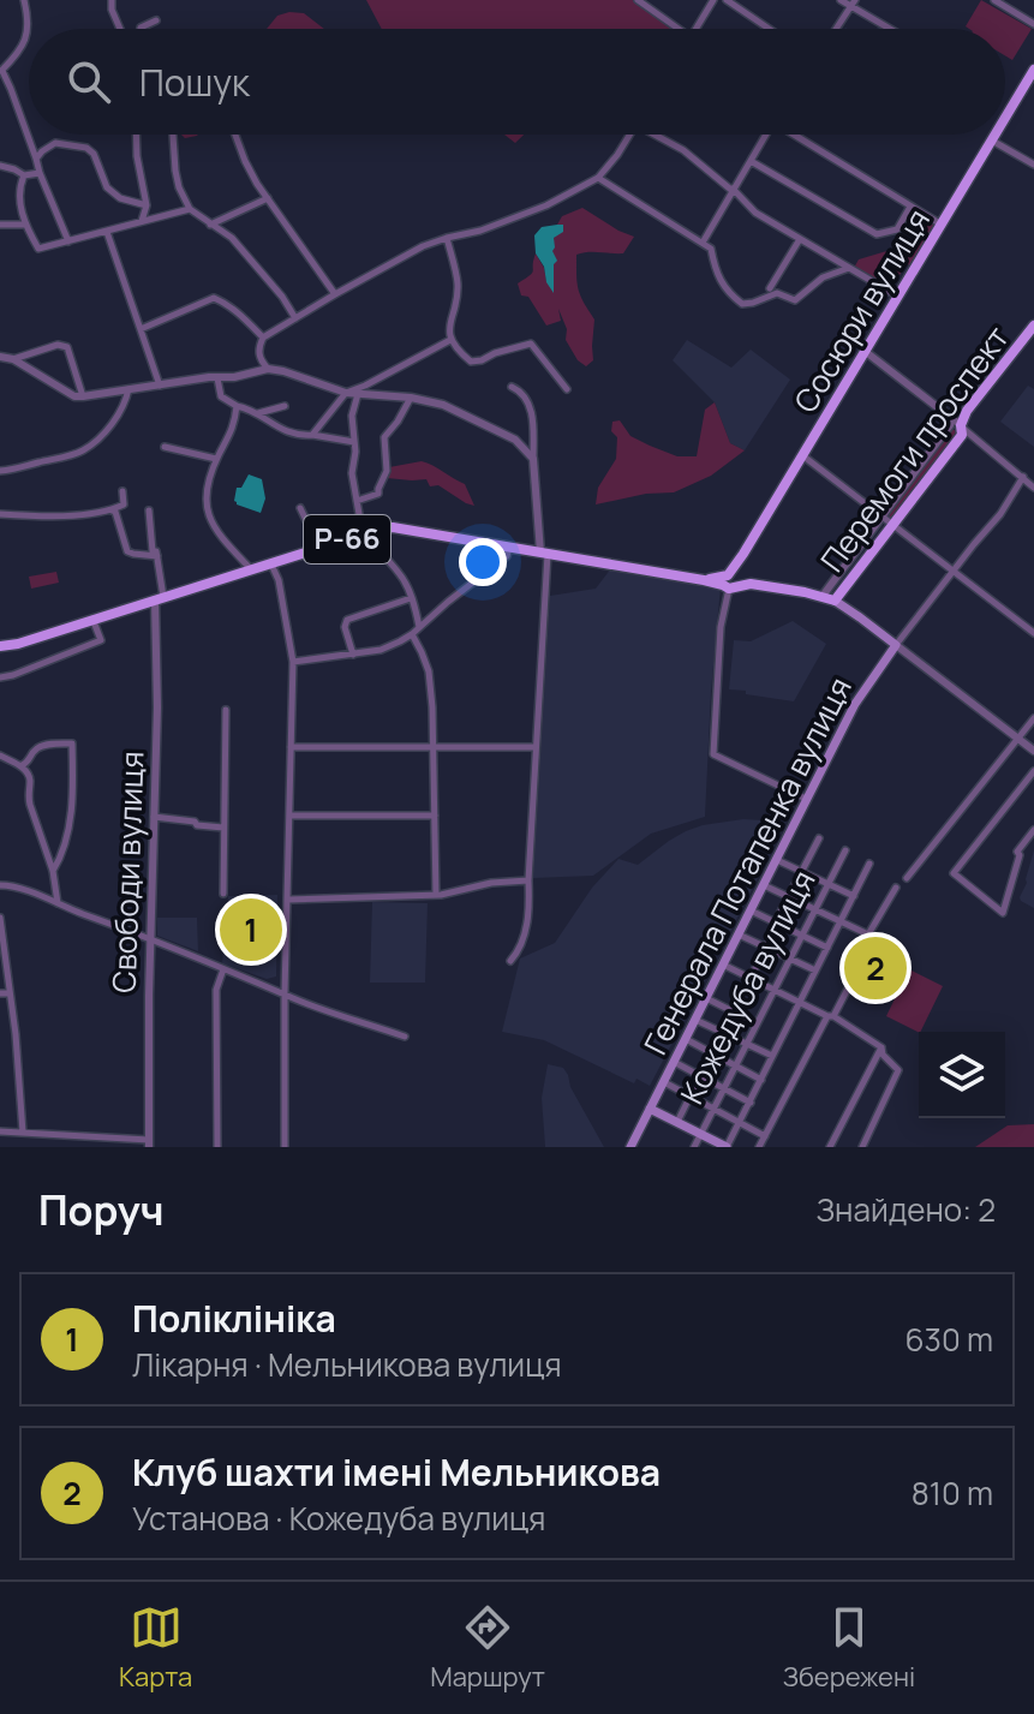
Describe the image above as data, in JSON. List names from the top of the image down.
{
  "streets": {
    "main road": [
      "Сосюри вулиця",
      "Перемоги проспект",
      "Р-66",
      "Генерала Потапенка вулиця"
    ],
    "street": ["Свободи вулиця", "Кожедуба вулиця"]
  },
  "crossings": [
    ["Сосюри вулиця", "Р-66"],
    ["Сосюри вулиця", "Генерала Потапенка вулиця"],
    ["Перемоги проспект", "Р-66"],
    ["Р-66", "Свободи вулиця"]
  ],
  "page": {
    "search": "Пошук",
    "pins": ["1", "2"],
    "heading": ["Поруч", "Знайдено: 2"],
    "list": [
      {
        "mark": "1",
        "name": "Поліклініка",
        "note": "Лікарня · Мельникова вулиця",
        "value": "630 m"
      },
      {
        "mark": "2",
        "name": "Клуб шахти імені Мельникова",
        "note": "Установа · Кожедуба вулиця",
        "value": "810 m"
      }
    ],
    "nav": ["Карта", "Маршрут", "Збережені"]
  }
}
